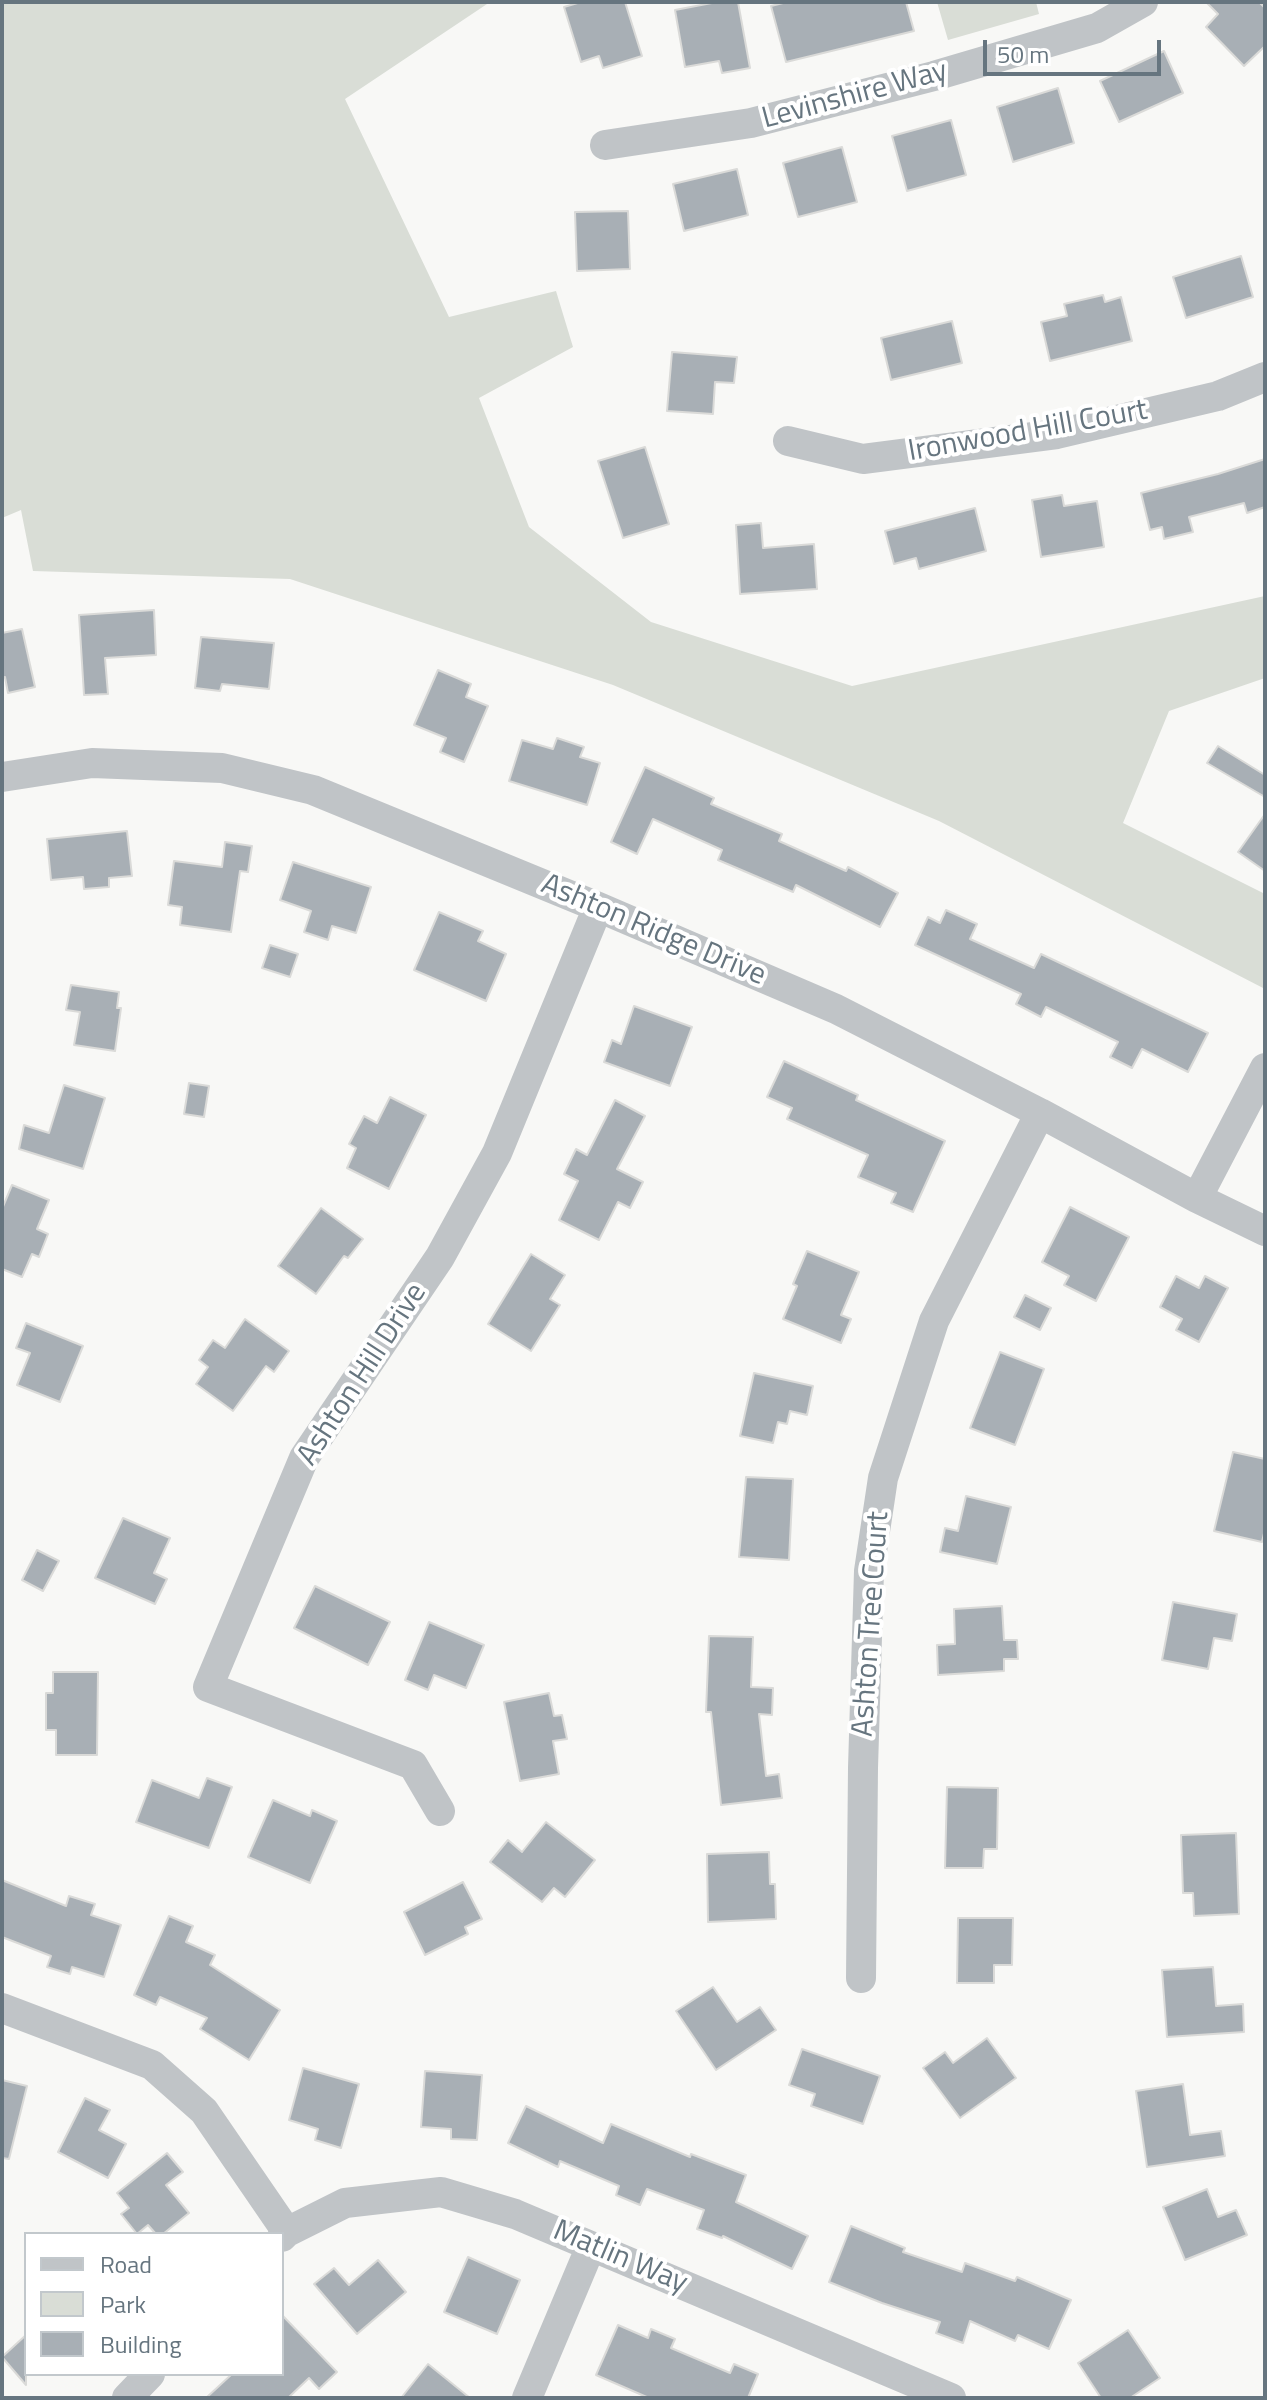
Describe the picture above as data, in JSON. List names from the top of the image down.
{
  "streets": {
    "street": [
      "Levinshire Way",
      "Ironwood Hill Court",
      "Ashton Ridge Drive",
      "Ashton Hill Drive",
      "Ashton Tree Court",
      "Matlin Way"
    ]
  },
  "crossings": [
    ["Ashton Ridge Drive", "Ashton Hill Drive"],
    ["Ashton Ridge Drive", "Ashton Tree Court"]
  ],
  "legend": ["Road", "Park", "Building"],
  "scale_bar": "50 m"
}
